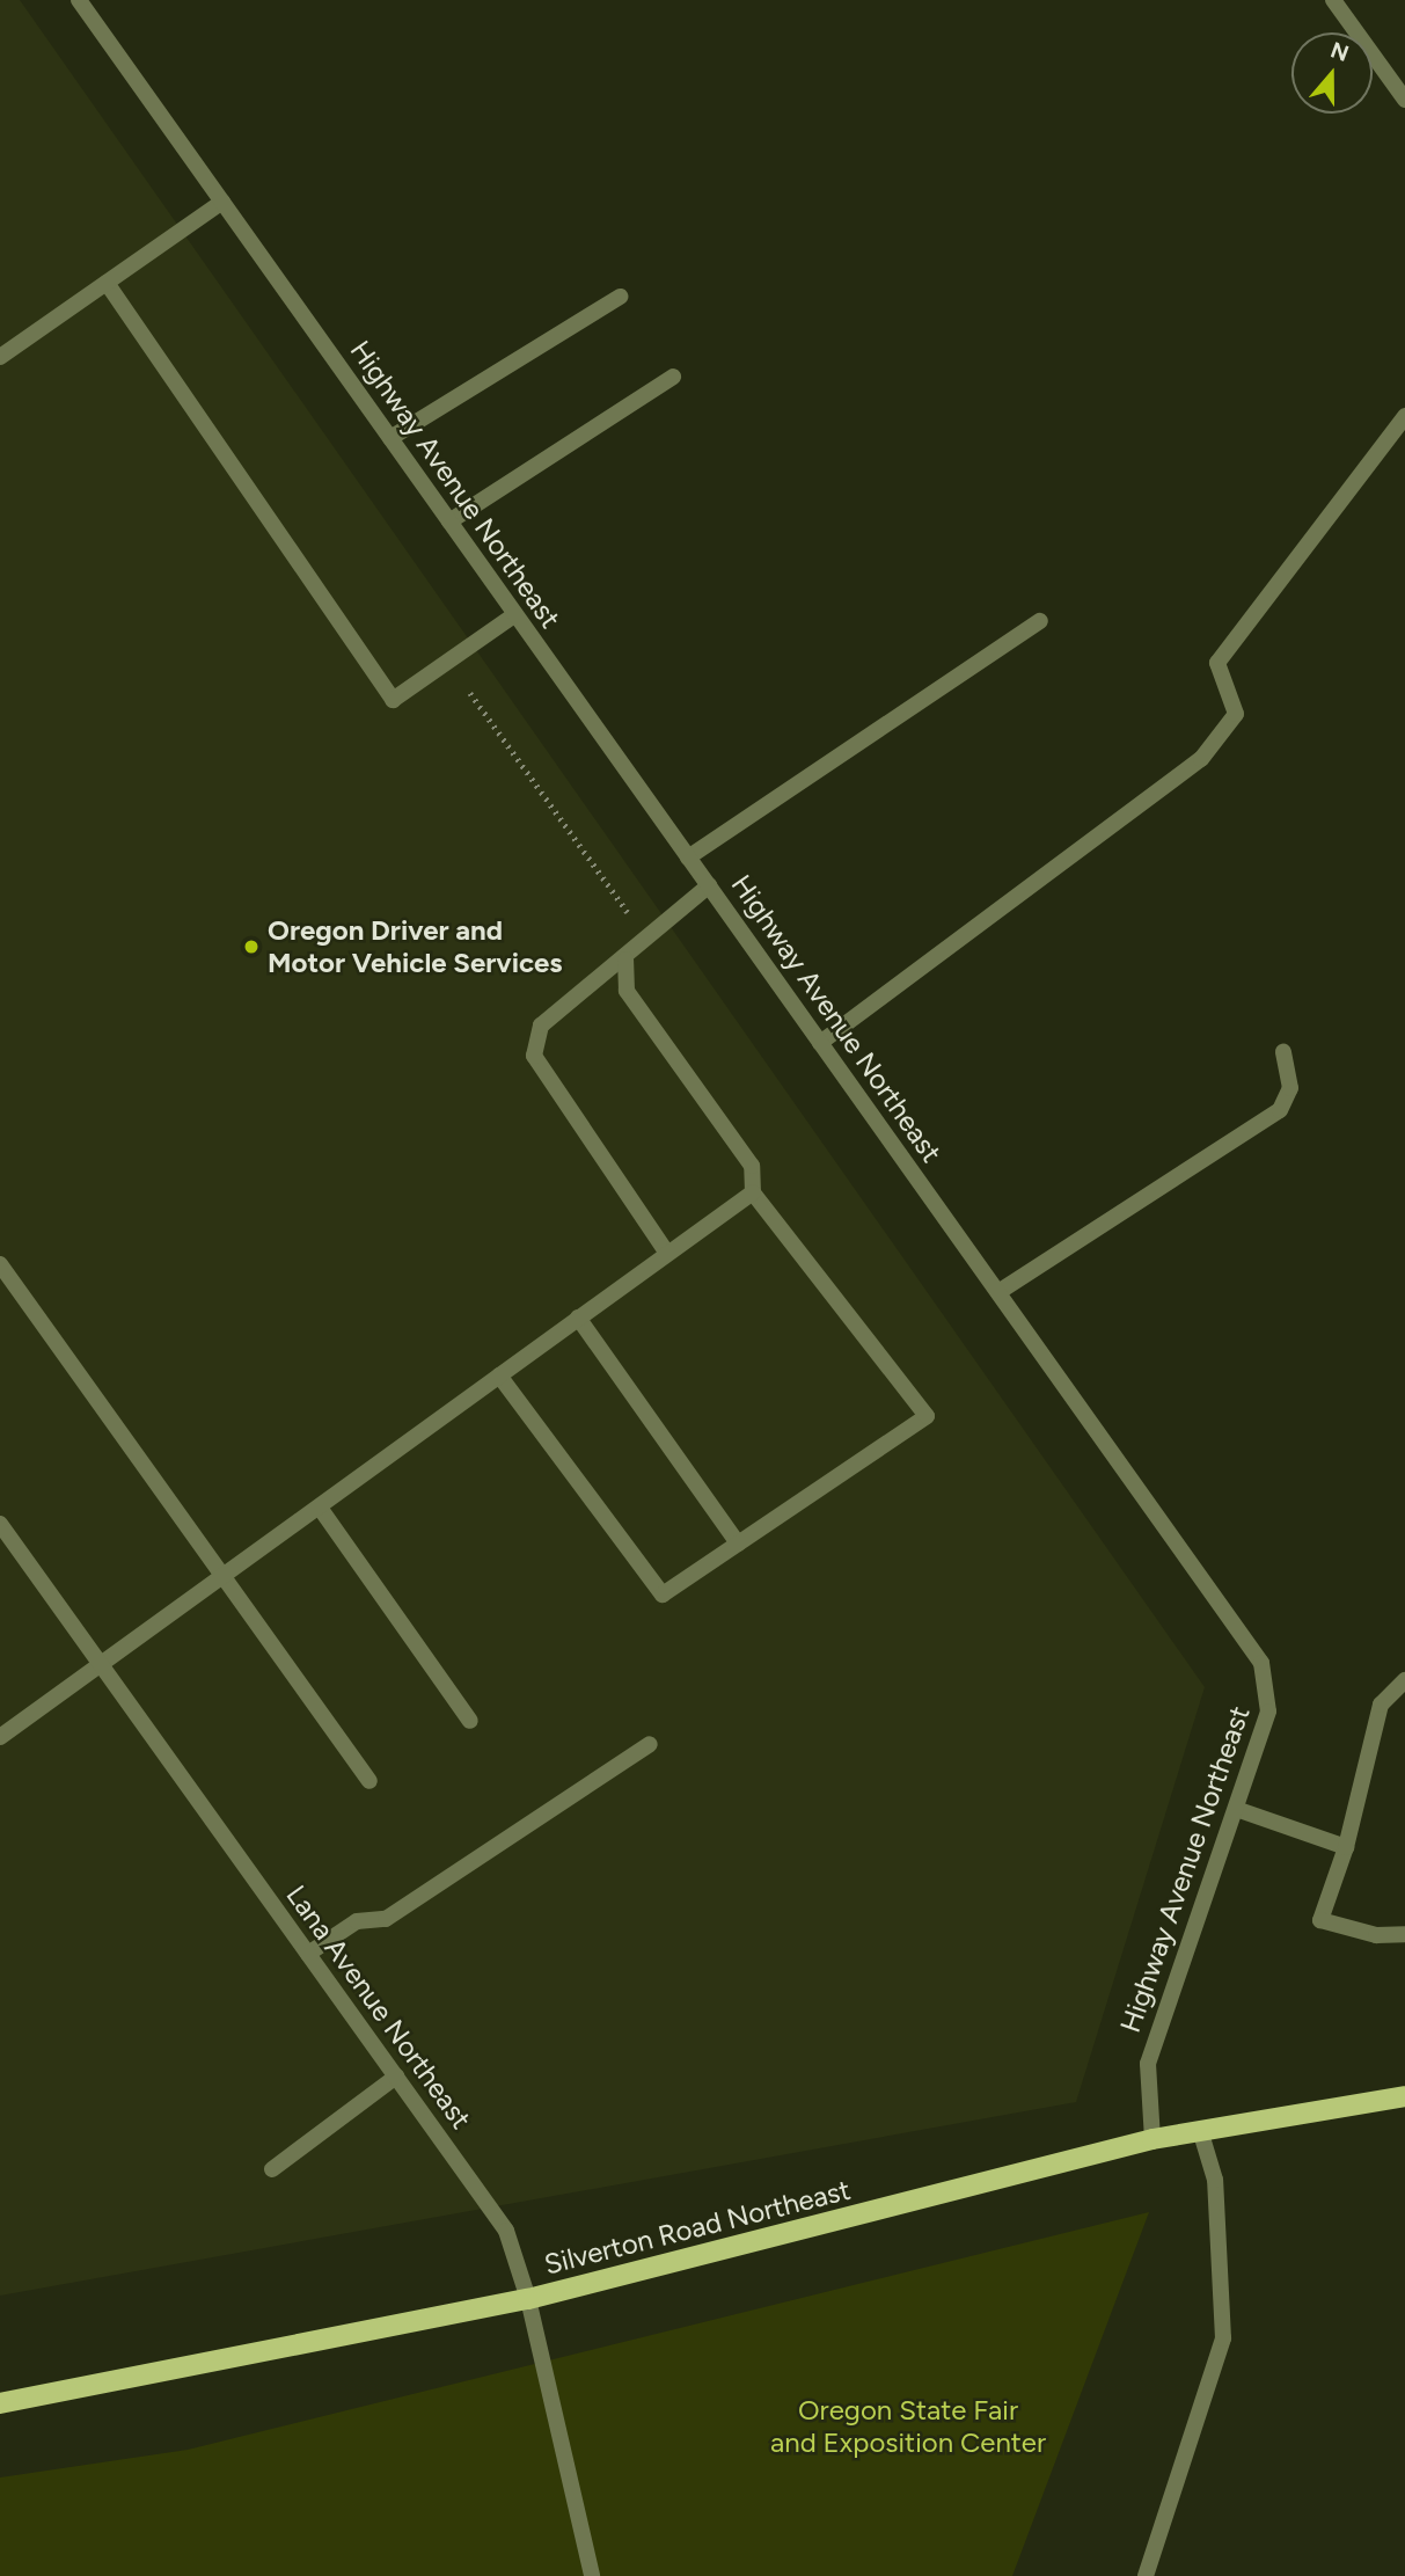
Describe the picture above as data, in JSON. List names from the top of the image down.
{
  "streets": {
    "main road": ["Silverton Road Northeast"],
    "street": ["Highway Avenue Northeast", "Lana Avenue Northeast"]
  },
  "crossings": [
    ["Highway Avenue Northeast", "Silverton Road Northeast"],
    ["Lana Avenue Northeast", "Silverton Road Northeast"]
  ],
  "parks": ["Oregon State Fair and Exposition Center"],
  "places": ["Oregon Driver and Motor Vehicle Services"],
  "north": "top"
}
